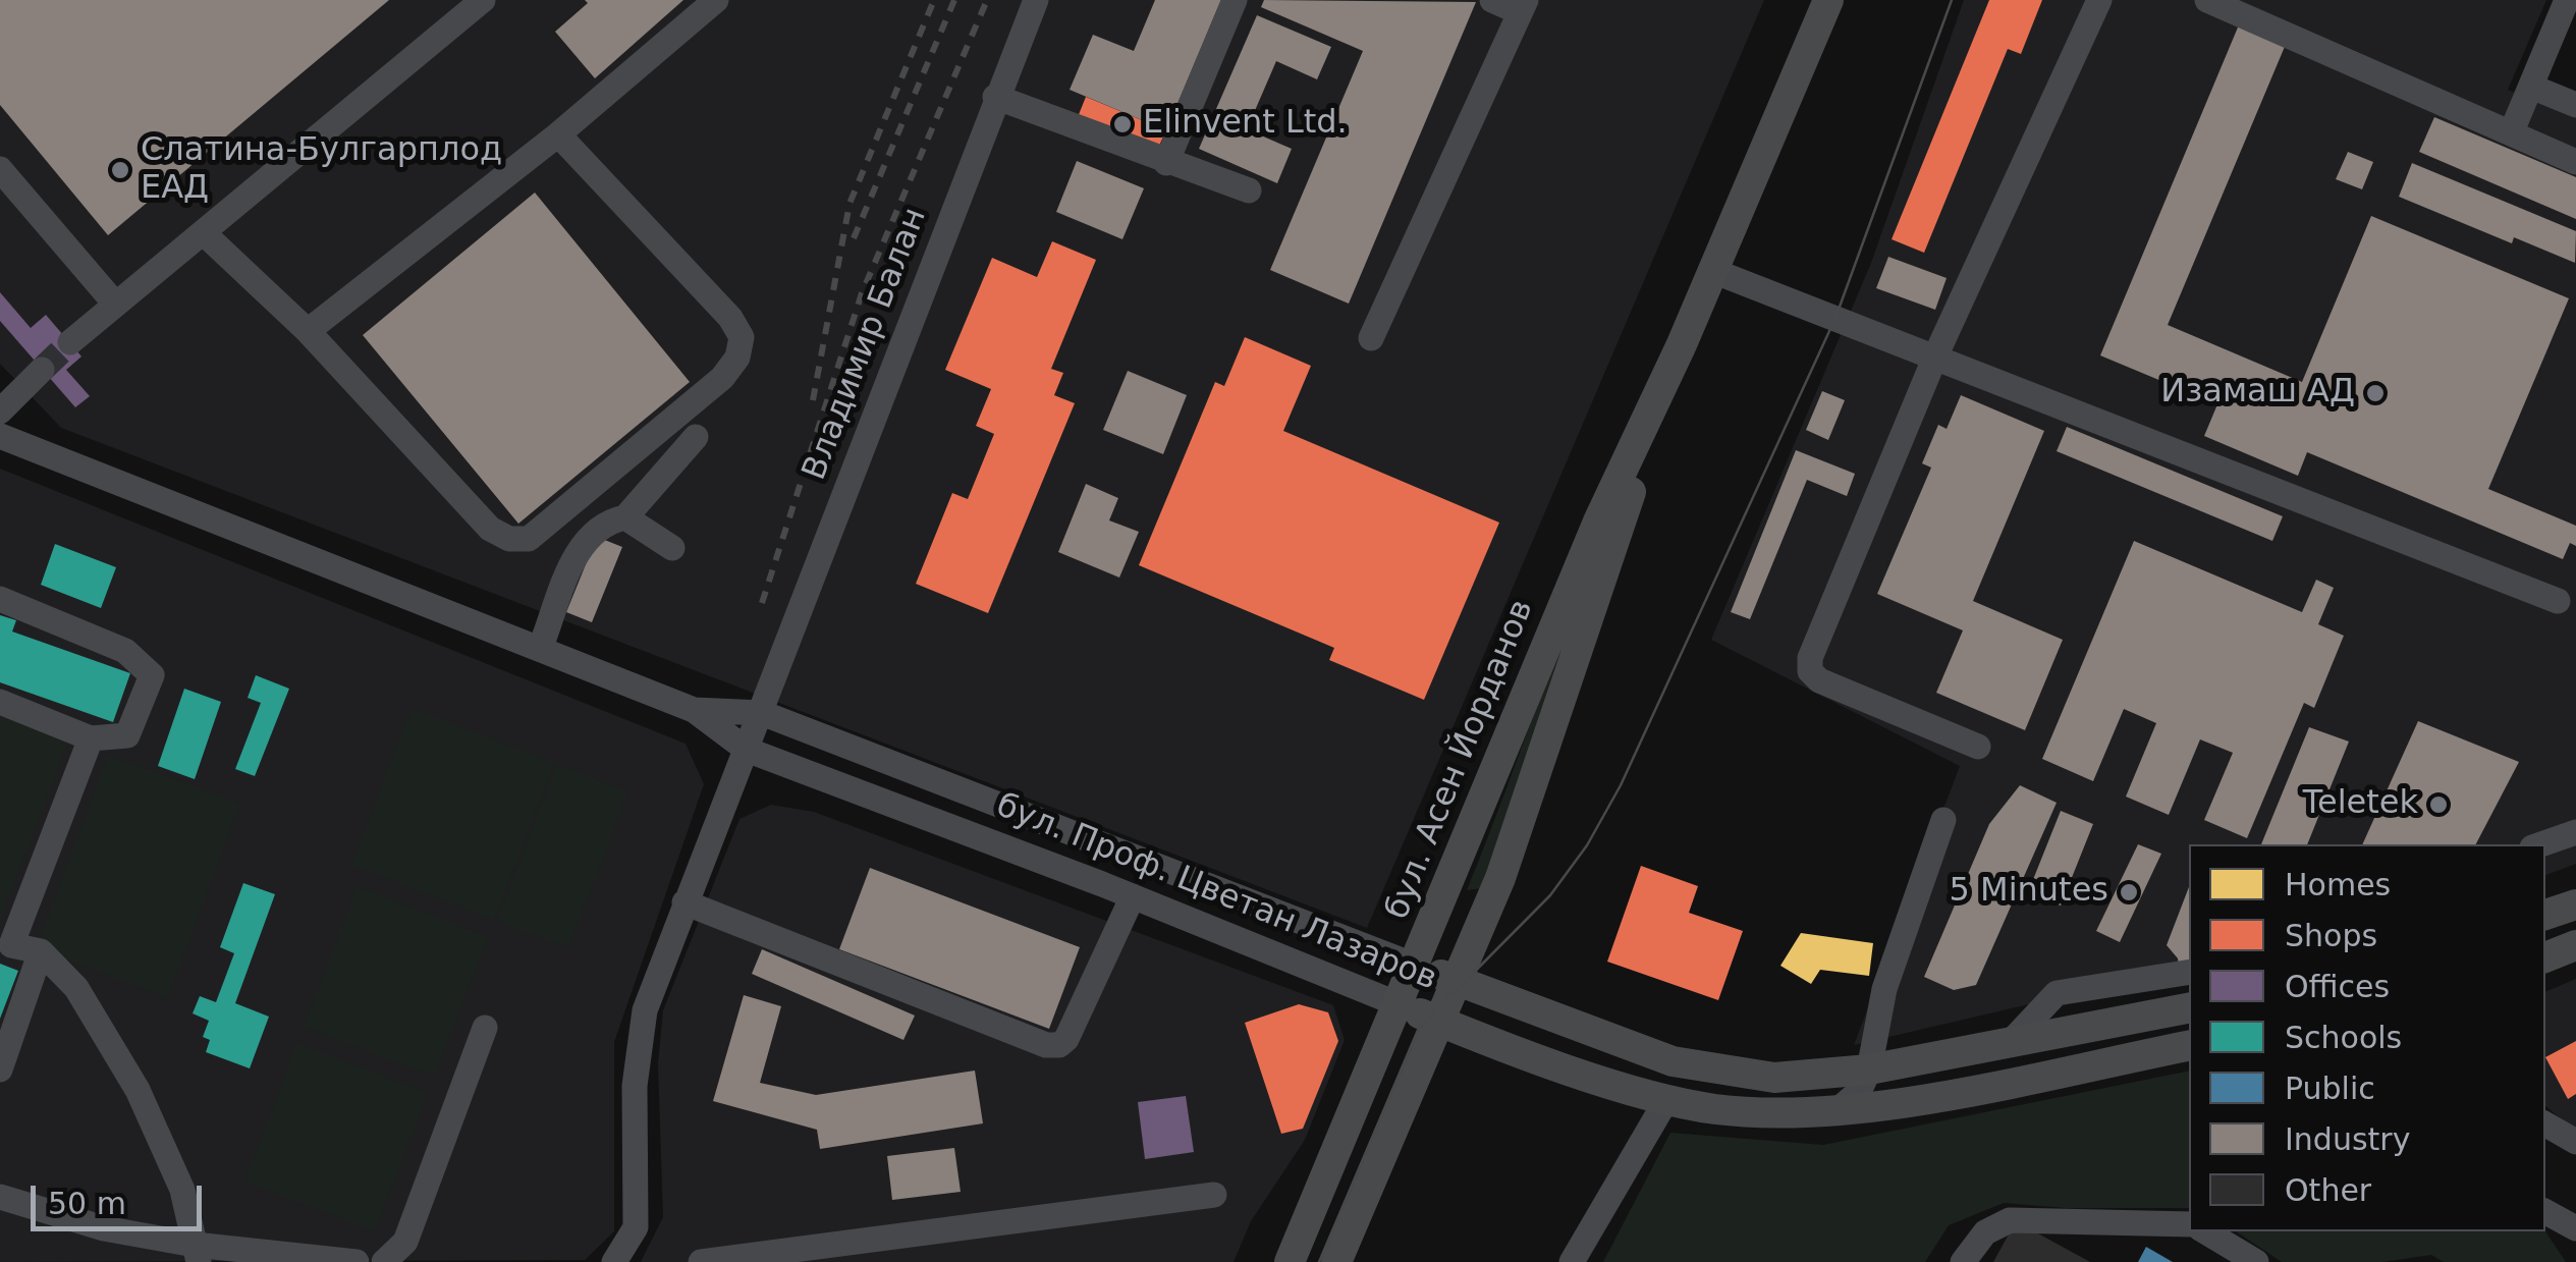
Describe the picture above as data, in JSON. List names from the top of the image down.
{
  "streets": {
    "main road": ["бул. Асен Йорданов", "бул. Проф. Цветан Лазаров"],
    "street": ["Владимир Балан"]
  },
  "crossings": [
    ["Владимир Балан", "бул. Проф. Цветан Лазаров"],
    ["бул. Асен Йорданов", "бул. Проф. Цветан Лазаров"]
  ],
  "places": [
    "Elinvent Ltd.",
    "Слатина-Булгарплод ЕАД",
    "Изамаш АД",
    "Teletek",
    "5 Minutes"
  ],
  "legend": [
    "Homes",
    "Shops",
    "Offices",
    "Schools",
    "Public",
    "Industry",
    "Other"
  ],
  "scale_bar": "50 m"
}
